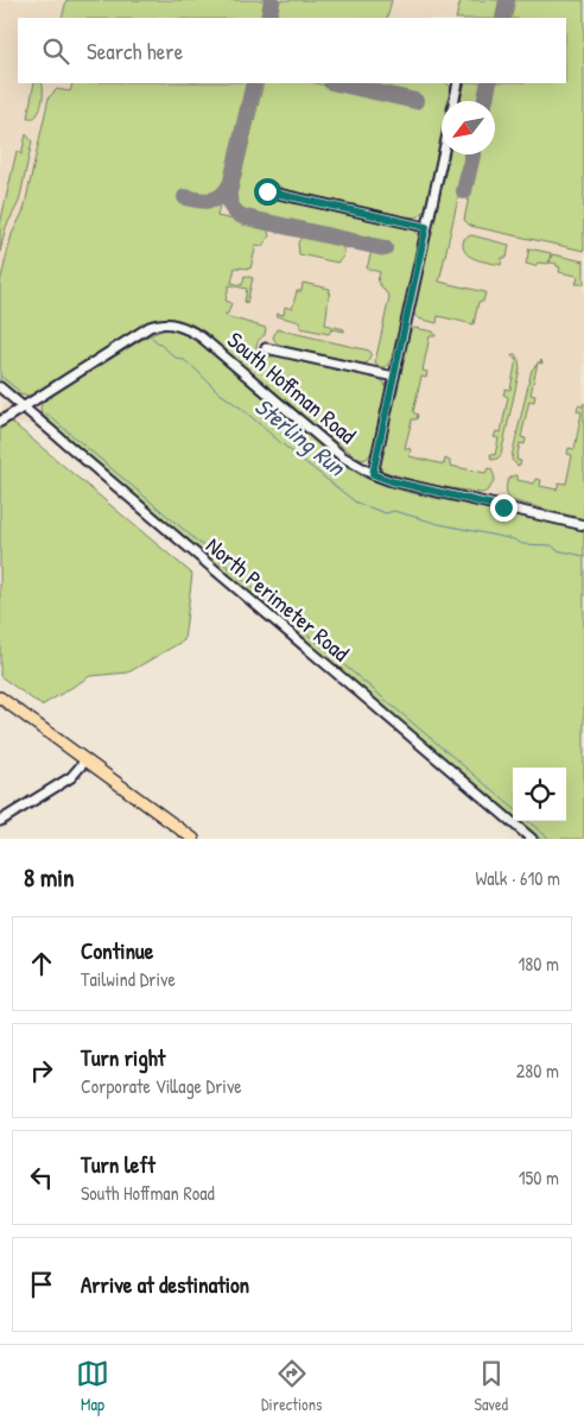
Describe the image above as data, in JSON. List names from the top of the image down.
{
  "streets": {
    "street": ["South Hoffman Road", "North Perimeter Road"]
  },
  "crossings": [
    ["South Hoffman Road", "North Perimeter Road"]
  ],
  "water": ["Sterling Run"],
  "north": "bottom left",
  "page": {
    "search": "Search here",
    "heading": ["8 min", "Walk · 610 m"],
    "list": [
      ["Continue", "Tailwind Drive", "180 m"],
      ["Turn right", "Corporate Village Drive", "280 m"],
      ["Turn left", "South Hoffman Road", "150 m"],
      "Arrive at destination"
    ],
    "nav": ["Map", "Directions", "Saved"]
  }
}
